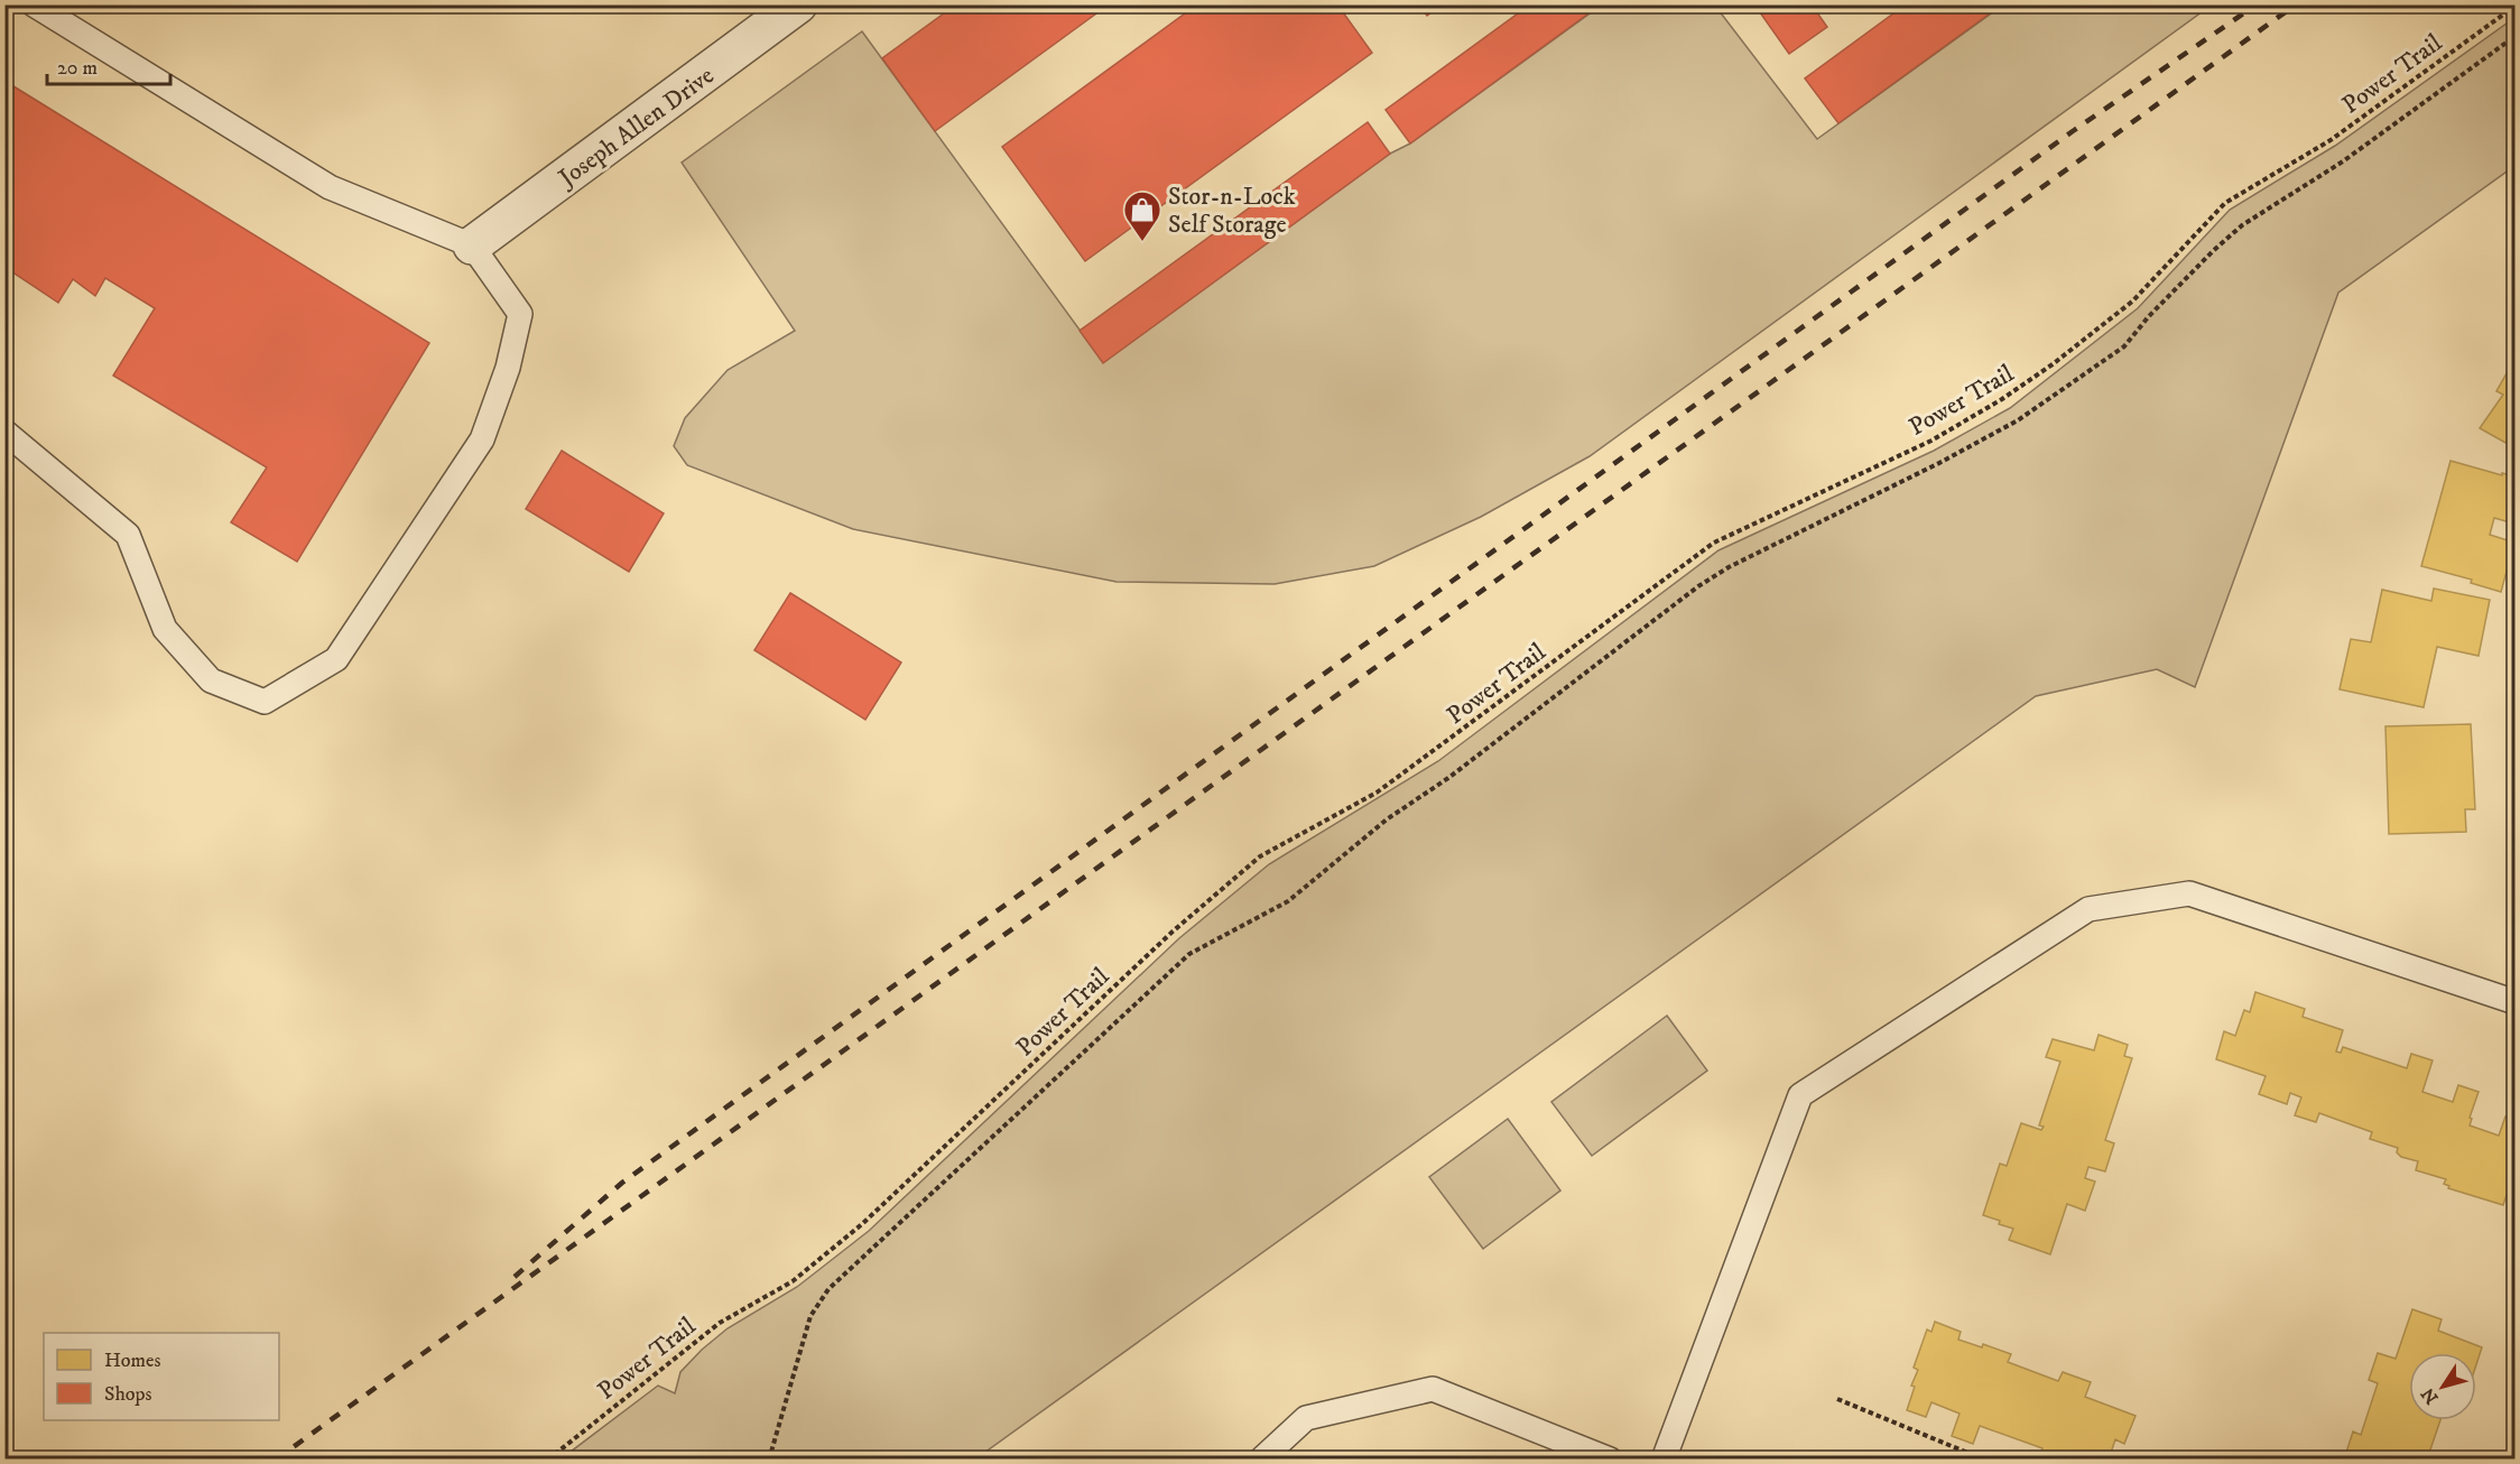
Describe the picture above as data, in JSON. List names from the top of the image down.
{
  "streets": {
    "street": ["Joseph Allen Drive"],
    "path": ["Power Trail"]
  },
  "places": {
    "shop": ["Stor-n-Lock Self Storage"]
  },
  "legend": ["Homes", "Shops"],
  "scale_bar": "20 m",
  "north": "bottom left"
}
